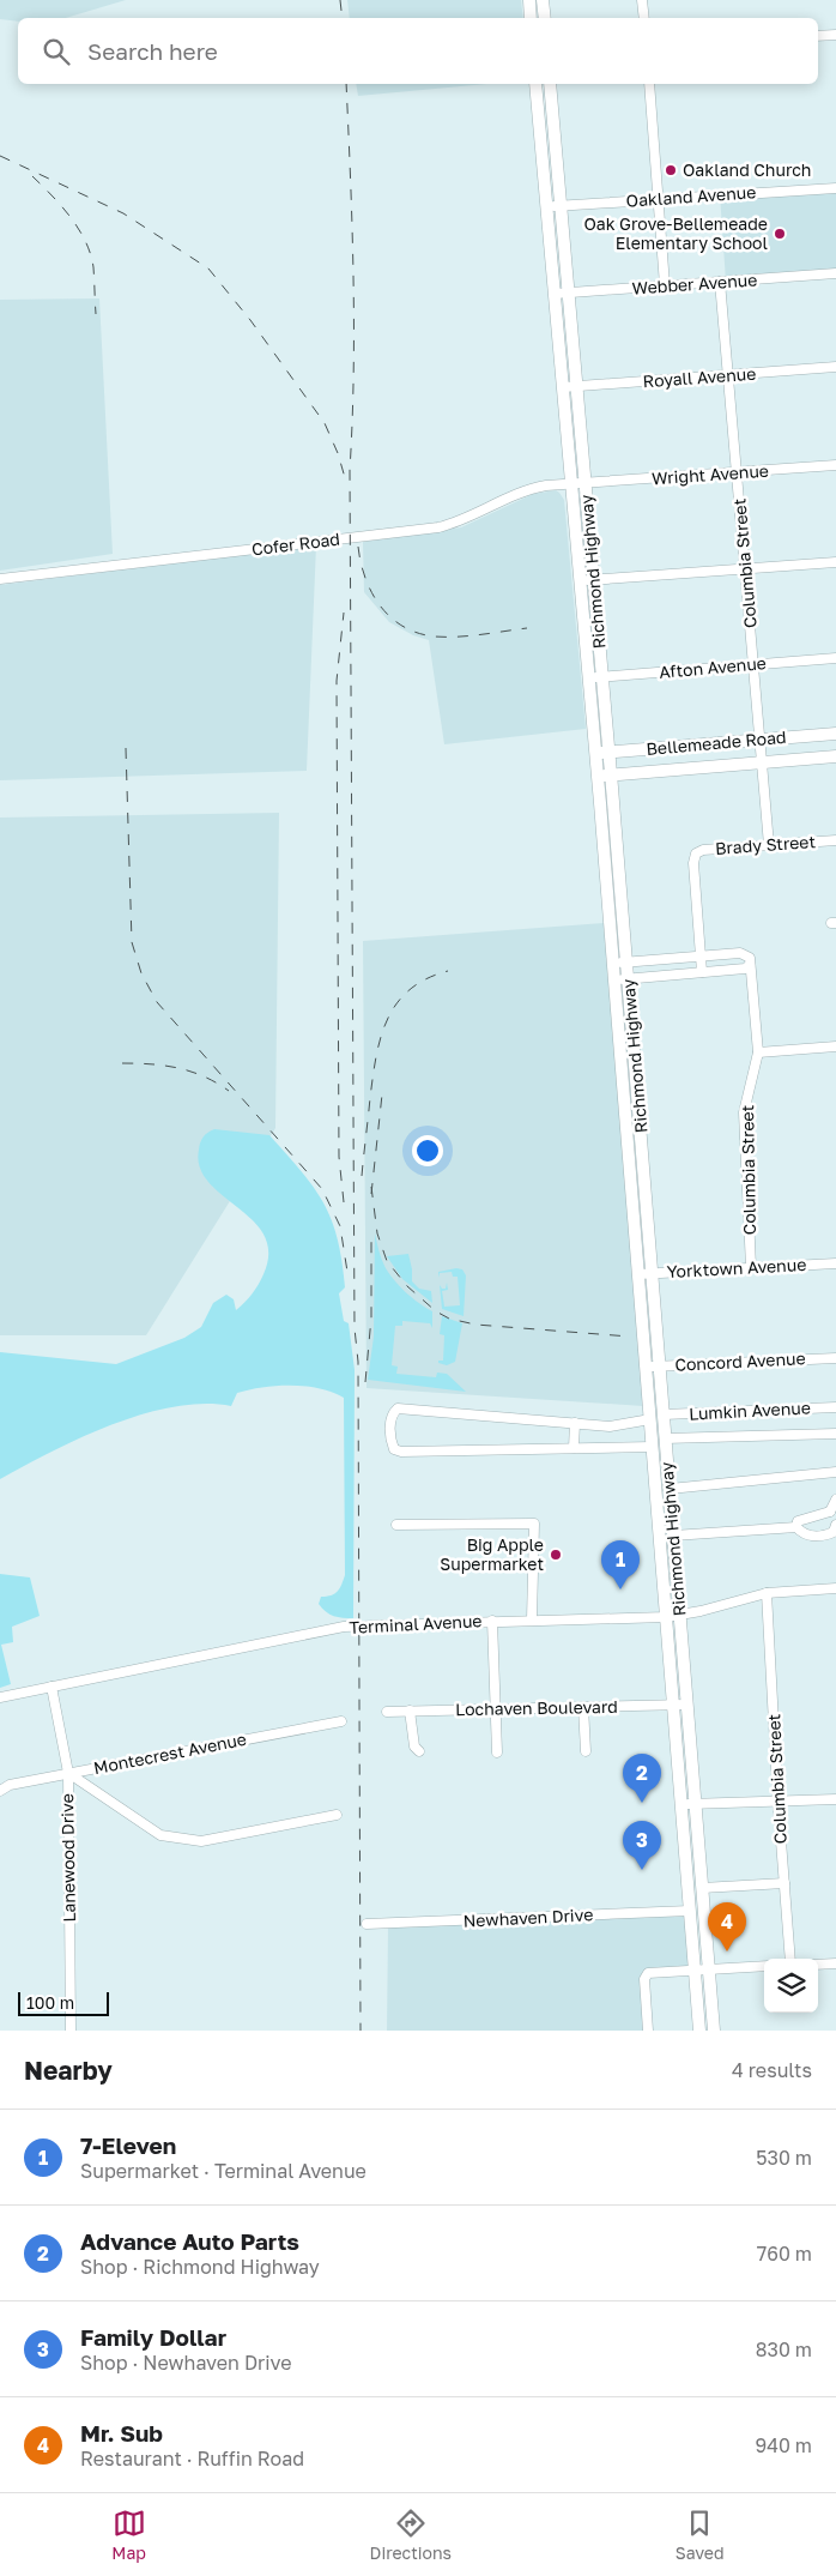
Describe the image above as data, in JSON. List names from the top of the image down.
{
  "streets": {
    "main road": ["Richmond Highway", "Bellemeade Road"],
    "street": [
      "Oakland Avenue",
      "Webber Avenue",
      "Royall Avenue",
      "Wright Avenue",
      "Cofer Road",
      "Columbia Street",
      "Afton Avenue",
      "Brady Street",
      "Yorktown Avenue",
      "Concord Avenue",
      "Lumkin Avenue",
      "Terminal Avenue",
      "Lochaven Boulevard",
      "Montecrest Avenue",
      "Lanewood Drive",
      "Newhaven Drive"
    ]
  },
  "crossings": [
    ["Oakland Avenue", "Richmond Highway"],
    ["Webber Avenue", "Columbia Street"],
    ["Webber Avenue", "Richmond Highway"],
    ["Royall Avenue", "Columbia Street"],
    ["Royall Avenue", "Richmond Highway"],
    ["Wright Avenue", "Cofer Road"],
    ["Wright Avenue", "Columbia Street"],
    ["Wright Avenue", "Richmond Highway"],
    ["Cofer Road", "Richmond Highway"],
    ["Columbia Street", "Afton Avenue"],
    ["Columbia Street", "Bellemeade Road"],
    ["Columbia Street", "Brady Street"],
    ["Columbia Street", "Yorktown Avenue"],
    ["Columbia Street", "Terminal Avenue"],
    ["Richmond Highway", "Afton Avenue"],
    ["Richmond Highway", "Bellemeade Road"],
    ["Richmond Highway", "Yorktown Avenue"],
    ["Richmond Highway", "Concord Avenue"],
    ["Richmond Highway", "Lumkin Avenue"],
    ["Richmond Highway", "Terminal Avenue"],
    ["Richmond Highway", "Lochaven Boulevard"],
    ["Richmond Highway", "Newhaven Drive"],
    ["Terminal Avenue", "Lanewood Drive"],
    ["Montecrest Avenue", "Lanewood Drive"]
  ],
  "places": ["Oakland Church", "Oak Grove-Bellemeade Elementary School", "Big Apple Supermarket"],
  "scale_bar": "100 m",
  "page": {
    "search": "Search here",
    "pins": [
      "1",
      "2",
      "3",
      "4"
    ],
    "scale": "100 m",
    "heading": ["Nearby", "4 results"],
    "list": [
      {
        "mark": "1",
        "name": "7-Eleven",
        "note": "Supermarket · Terminal Avenue",
        "value": "530 m"
      },
      {
        "mark": "2",
        "name": "Advance Auto Parts",
        "note": "Shop · Richmond Highway",
        "value": "760 m"
      },
      {
        "mark": "3",
        "name": "Family Dollar",
        "note": "Shop · Newhaven Drive",
        "value": "830 m"
      },
      {
        "mark": "4",
        "name": "Mr. Sub",
        "note": "Restaurant · Ruffin Road",
        "value": "940 m"
      }
    ],
    "nav": ["Map", "Directions", "Saved"]
  }
}
